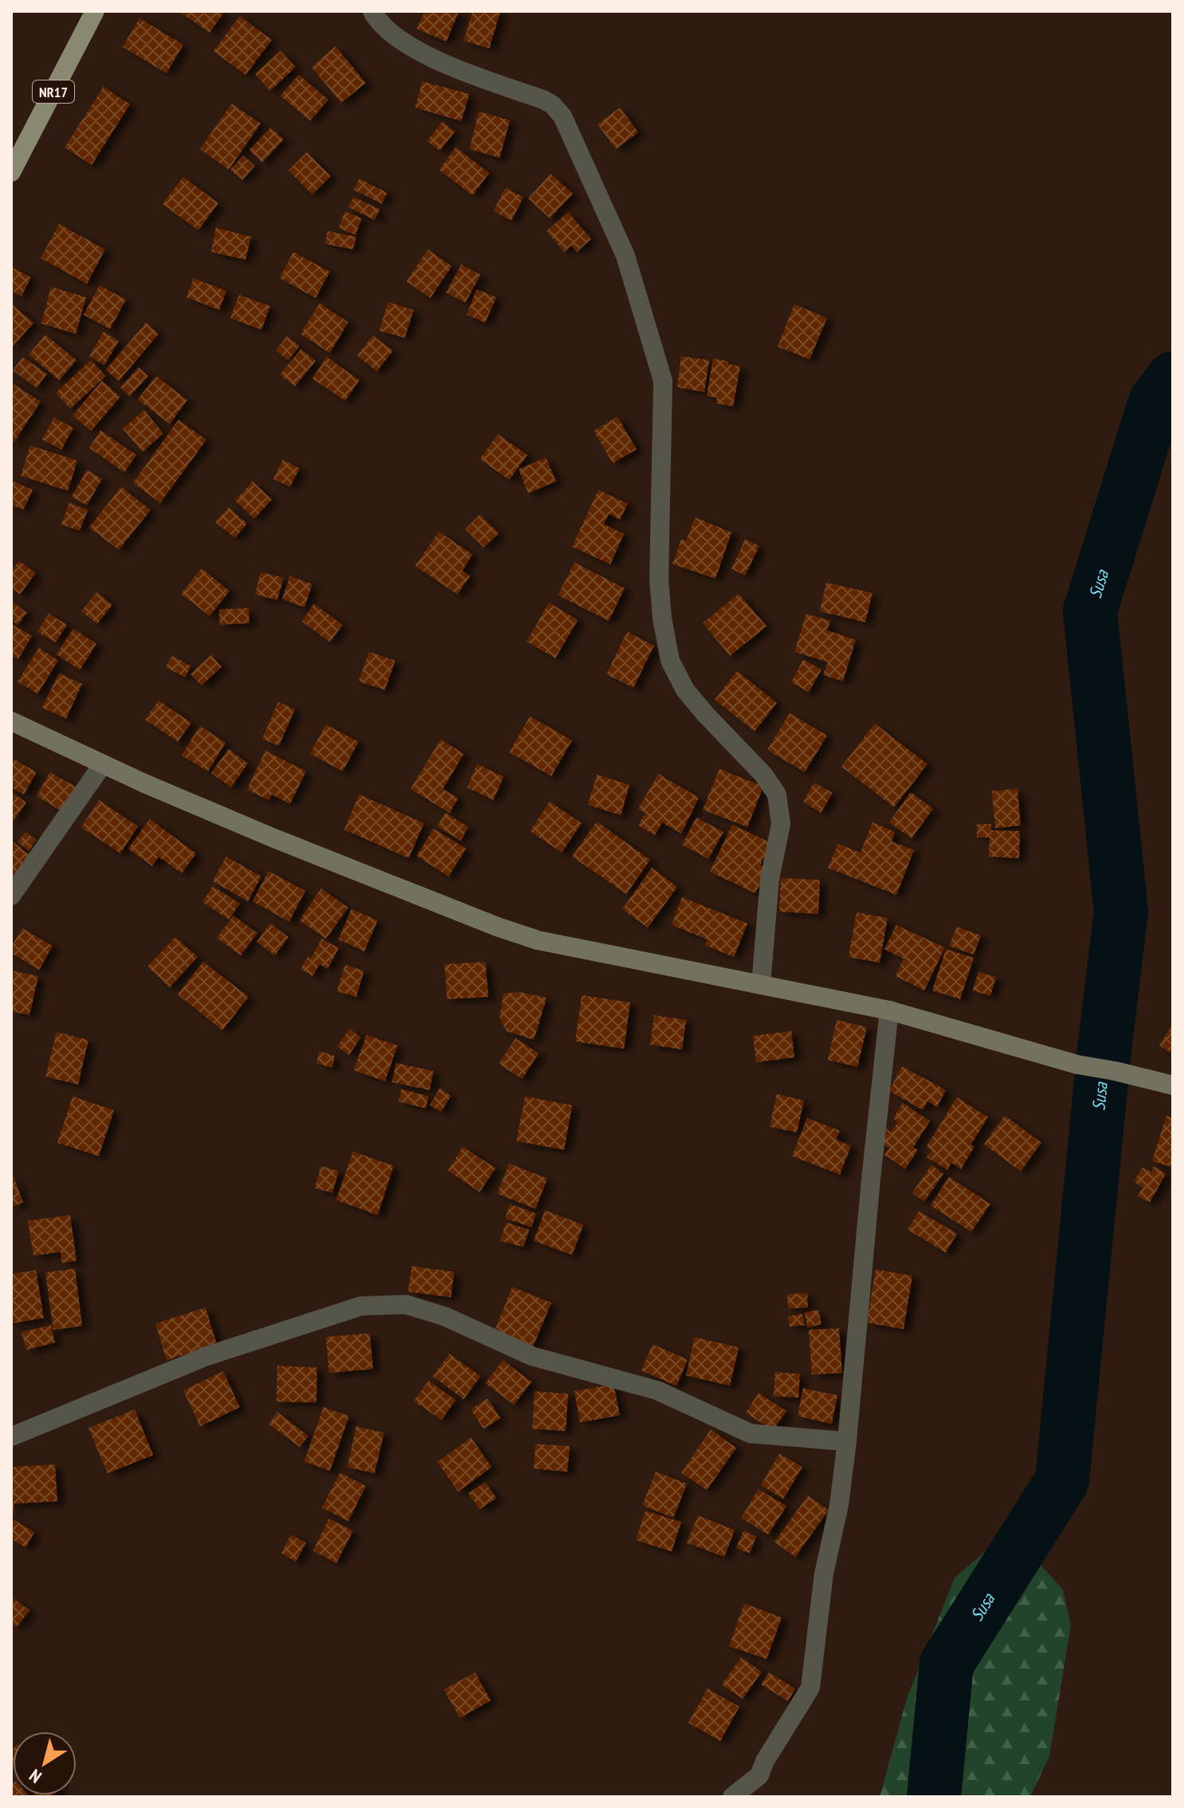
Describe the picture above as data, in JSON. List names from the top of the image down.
{
  "streets": {
    "main road": ["NR17"]
  },
  "water": ["Susa"],
  "north": "bottom left"
}
